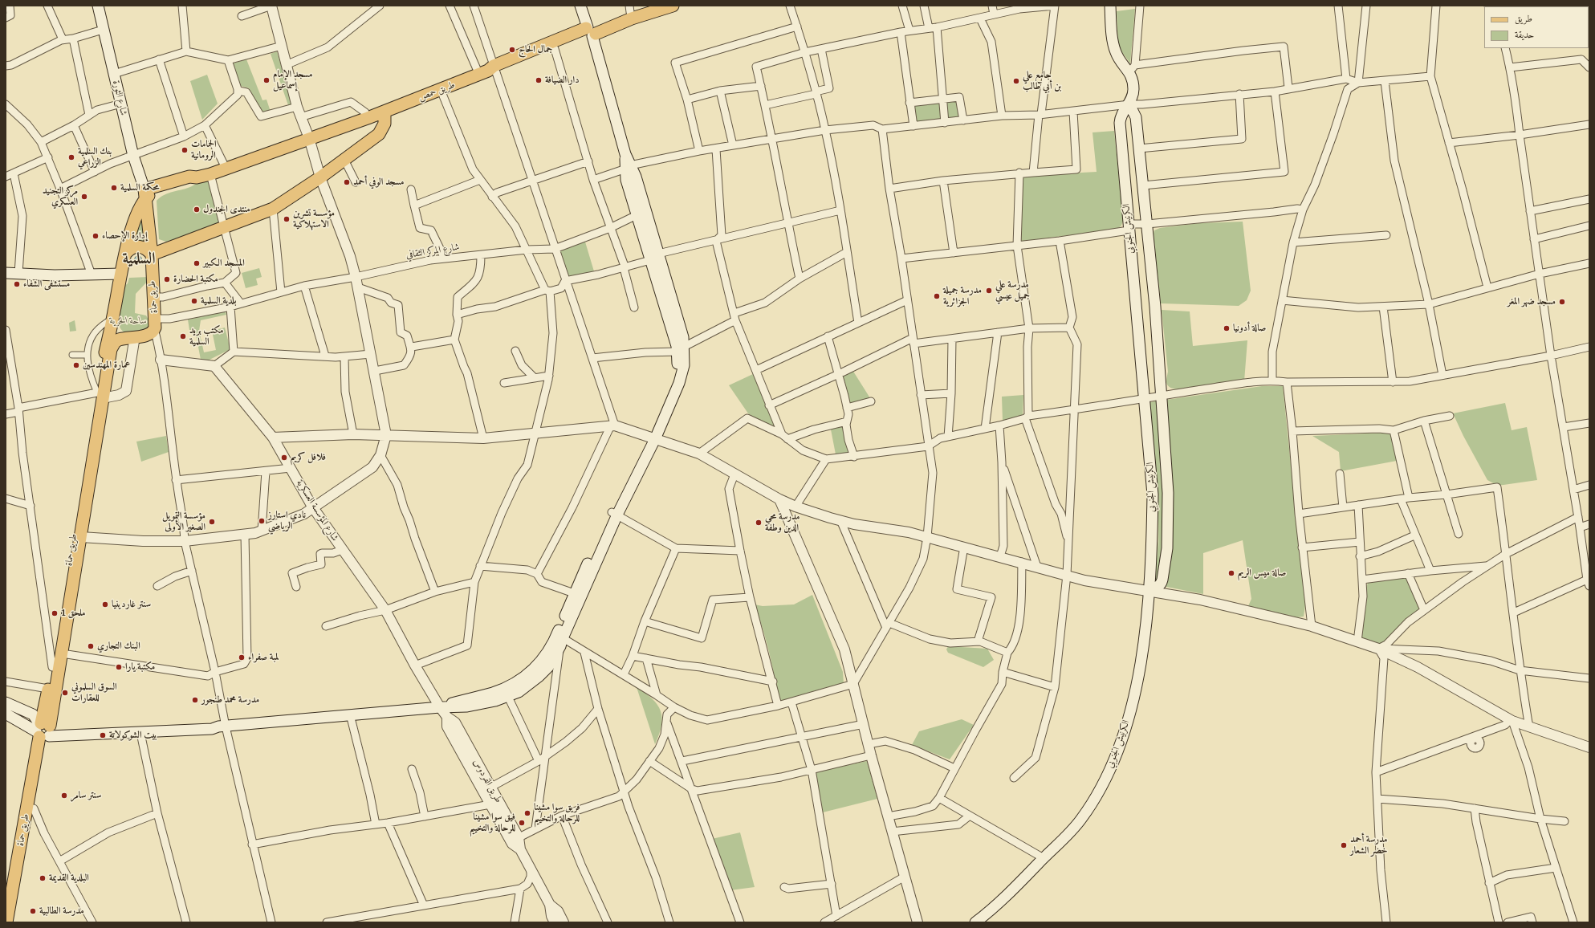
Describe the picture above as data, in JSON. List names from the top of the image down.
{
  "streets": {
    "main road": [
      "طريق حمص",
      "شارع الثورة",
      "الكرنيش الجنوبي",
      "طريق حماة"
    ],
    "street": ["شارع المركز الثقافي", "شارع المؤسسة العسكرية", "طريق الفردوس"]
  },
  "crossings": [
    ["طريق حمص", "شارع الثورة"],
    ["طريق حمص", "طريق حماة"],
    ["شارع الثورة", "طريق حماة"],
    ["شارع المركز الثقافي", "طريق حماة"],
    ["شارع المؤسسة العسكرية", "طريق الفردوس"]
  ],
  "districts": ["السلمية"],
  "parks": ["ساحة الحرية"],
  "places": [
    "جمال الحاج",
    "مسجد الإمام إسماعيل",
    "دار الضيافة",
    "جامع علي بن أبي طالب",
    "الحمامات الرومانية",
    "بنك السلمية الزراعي",
    "مسجد الوفي أحمد",
    "محكمة السلمية",
    "مركز التجنيد العسكري",
    "منتدى الجندول",
    "مؤسسة تشرين الاستهلاكية",
    "إدارة الإحصاء",
    "المسجد الكبير",
    "مكتبة الحضارة",
    "مستشفى الشفاء",
    "مدرسة علي جميل عيسي",
    "مدرسة جميلة الجزائرية",
    "بلدية السلمية",
    "مسجد ضهر المغر",
    "صالة أدونيا",
    "مكتب بريد السلمية",
    "عمارة المهندسين",
    "فلافل كريم",
    "نادي استارز الرياضي",
    "مؤسسة التمويل الصغير الأولى",
    "مدرسة محي الدين وطفة",
    "صالة ميس الريم",
    "سنتر غاردينيا",
    "ملحق 1",
    "البنك التجاري",
    "لمبة صفراء",
    "مكتبة يارا",
    "السوق السلموني للعقارات",
    "مدرسة محمد طنجور",
    "بيت الشوكولاتة",
    "سنتر سامر",
    "فريق سوا مشينا للرحالة والتخييم",
    "فيق سوا مشينا للرحالة والتخييم",
    "مدرسة أحمد خضر الشعار",
    "البلدية القديمة",
    "مدرسة الطالبية"
  ],
  "legend": ["طريق", "حديقة"]
}
